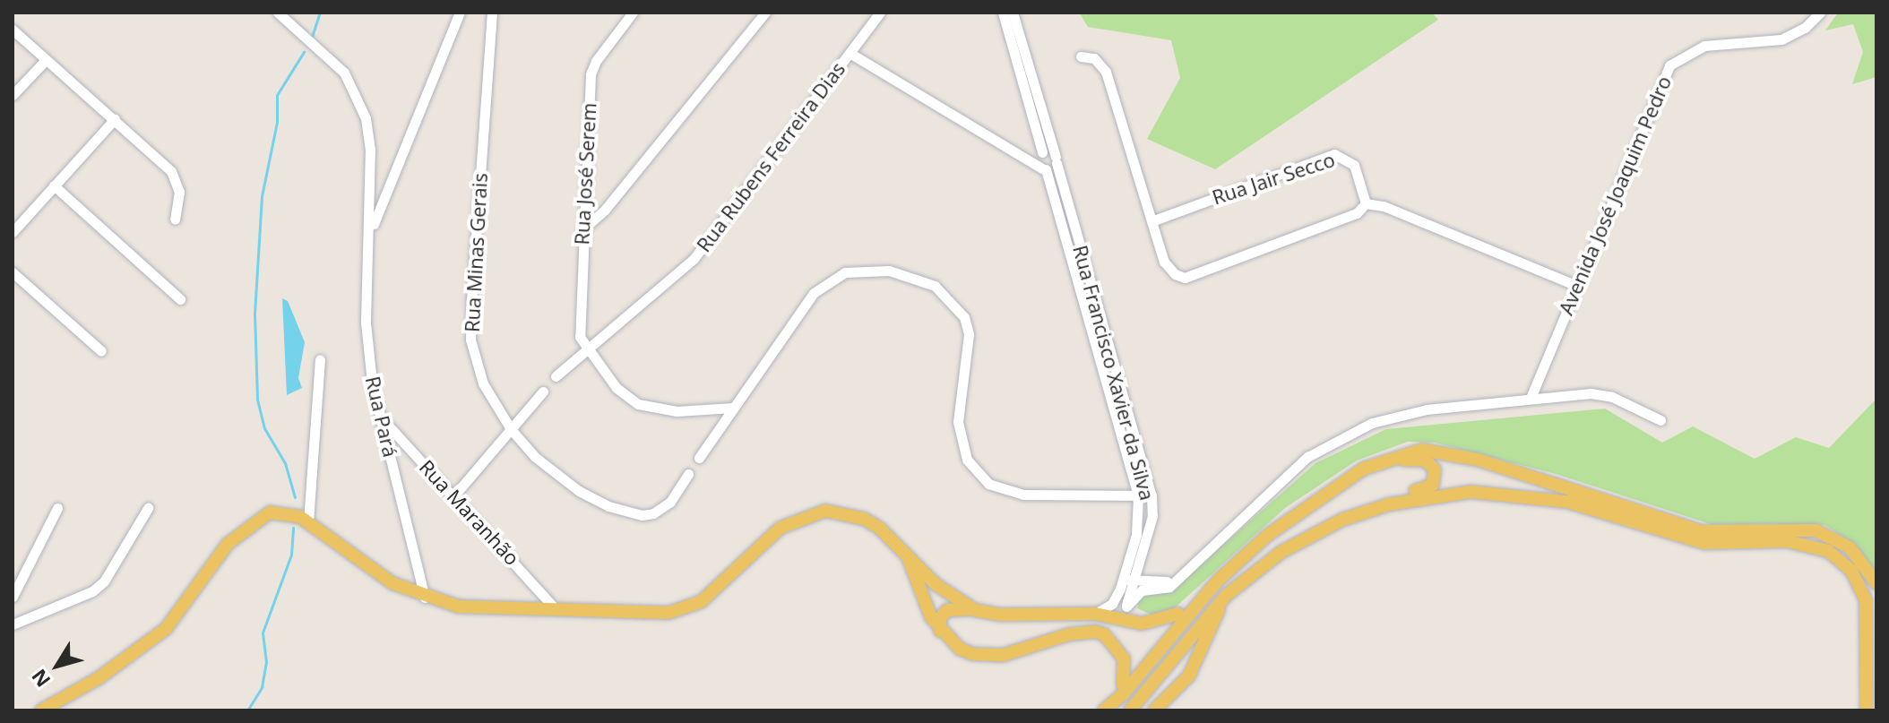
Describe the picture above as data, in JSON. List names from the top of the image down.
{
  "streets": {
    "street": [
      "Rua Rubens Ferreira Dias",
      "Rua José Serem",
      "Rua Jair Secco",
      "Avenida José Joaquim Pedro",
      "Rua Minas Gerais",
      "Rua Francisco Xavier da Silva",
      "Rua Pará",
      "Rua Maranhão"
    ]
  },
  "crossings": [
    ["Rua Rubens Ferreira Dias", "Rua José Serem"],
    ["Rua Pará", "Rua Maranhão"]
  ],
  "north": "bottom left"
}
